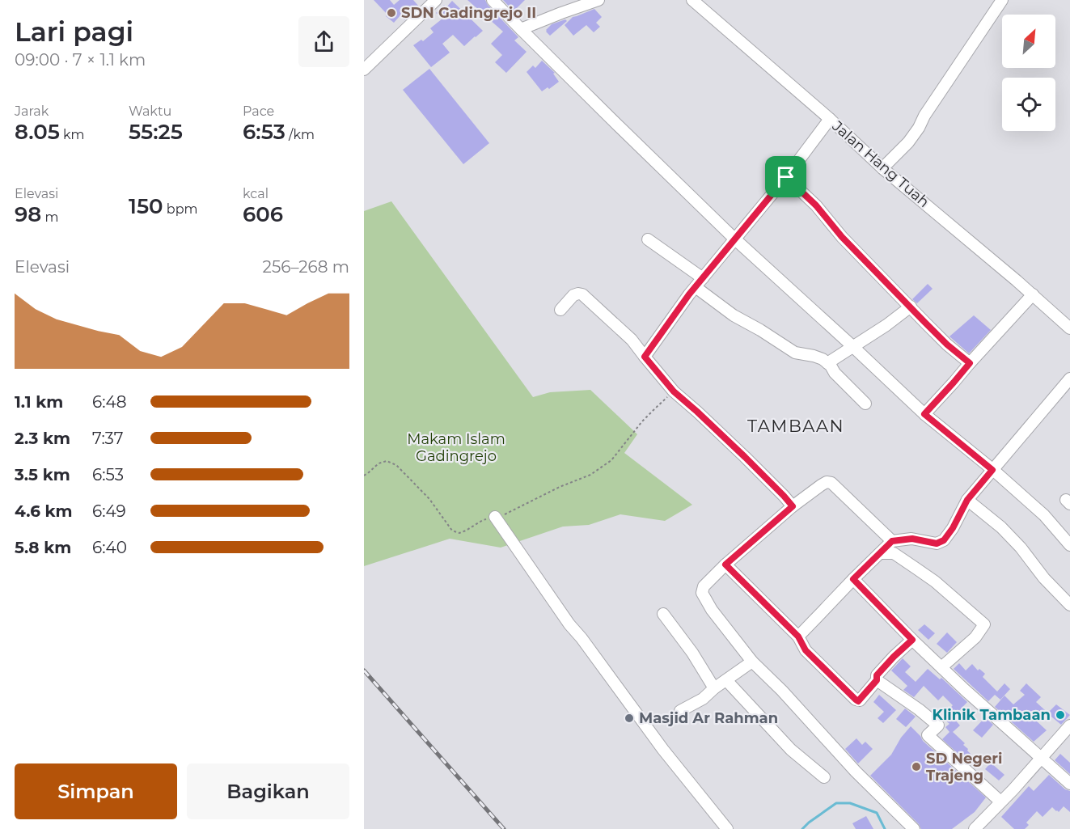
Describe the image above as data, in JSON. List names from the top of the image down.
{
  "streets": {
    "street": ["Jalan Hang Tuah"]
  },
  "districts": ["TAMBAAN"],
  "parks": ["Makam Islam Gadingrejo"],
  "places": [
    "SDN Gadingrejo II",
    "Klinik Tambaan",
    "Masjid Ar Rahman",
    "SD Negeri Trajeng"
  ],
  "north": "top right",
  "page": {
    "heading": ["Lari pagi", "09:00 · 7 × 1.1 km"],
    "stats": [
      ["Jarak", "8.05 km"],
      ["Waktu", "55:25"],
      ["Pace", "6:53 /km"],
      ["Elevasi", "98 m"],
      ["150 bpm"],
      ["kcal", "606"]
    ],
    "chart": ["Elevasi", "256–268 m"],
    "list": [
      {
        "name": "1.1 km",
        "note": "6:48"
      },
      {
        "name": "2.3 km",
        "note": "7:37"
      },
      {
        "name": "3.5 km",
        "note": "6:53"
      },
      {
        "name": "4.6 km",
        "note": "6:49"
      },
      {
        "name": "5.8 km",
        "note": "6:40"
      }
    ],
    "buttons": ["Simpan", "Bagikan"]
  }
}
